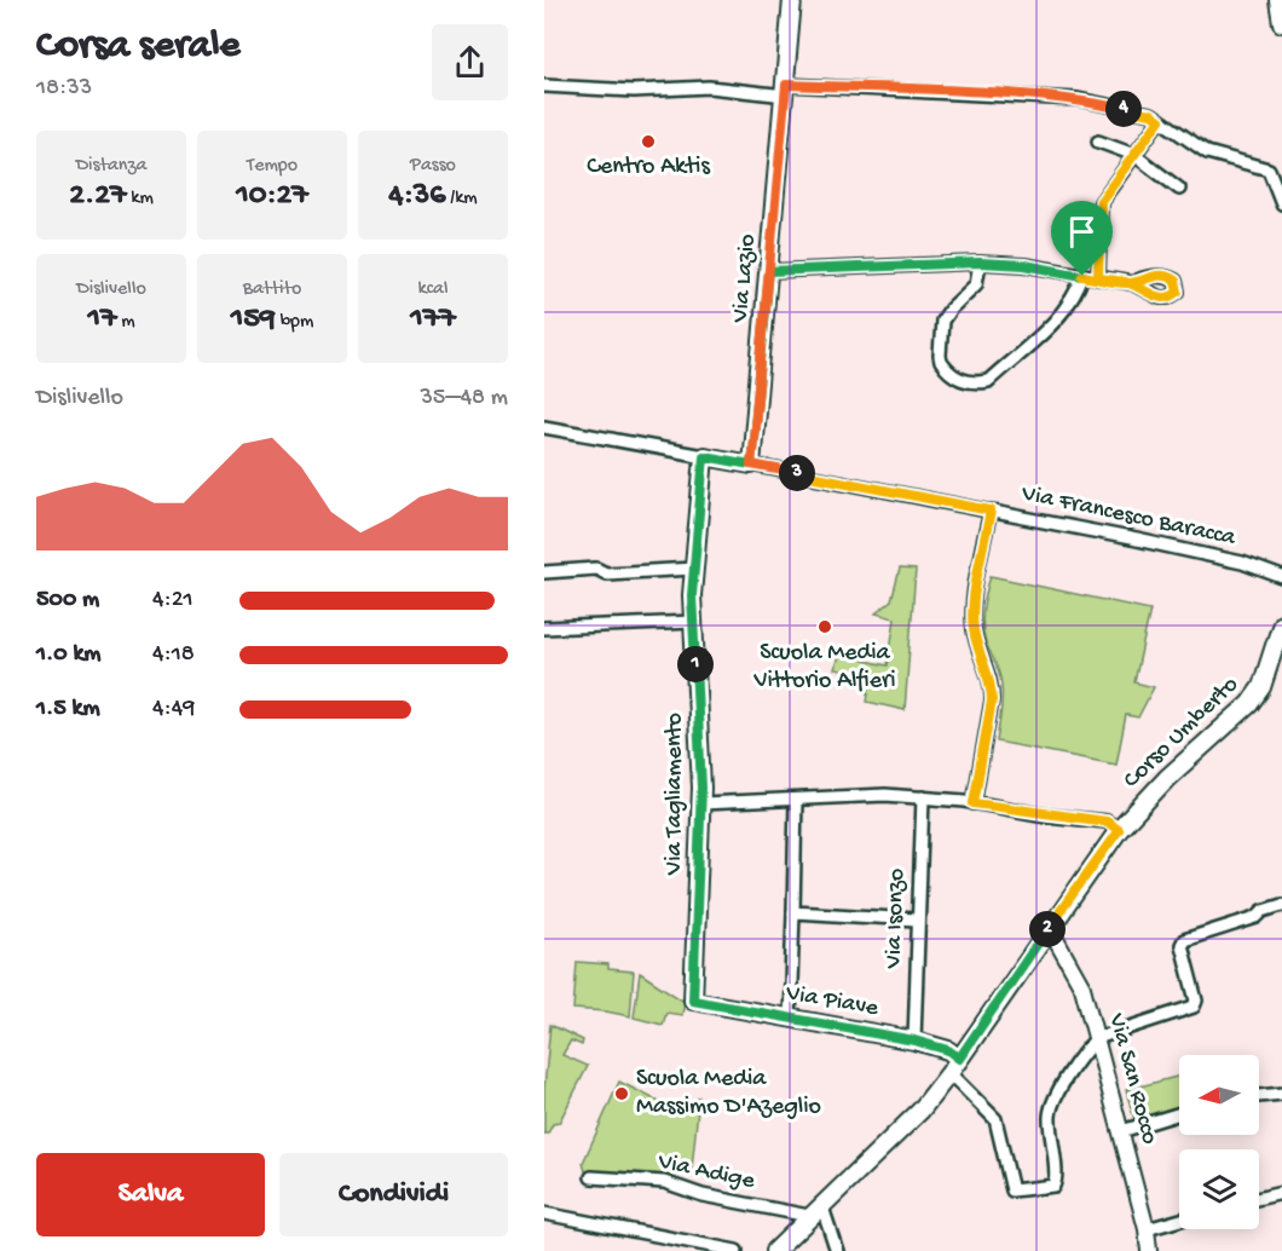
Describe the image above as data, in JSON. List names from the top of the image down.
{
  "streets": {
    "main road": [
      "Via Lazio",
      "Corso Umberto",
      "Via Tagliamento",
      "Via Piave"
    ],
    "street": [
      "Via Francesco Baracca",
      "Via Isonzo",
      "Via San Rocco",
      "Via Adige"
    ]
  },
  "crossings": [
    ["Via Lazio", "Via Francesco Baracca"],
    ["Corso Umberto", "Via Piave"],
    ["Corso Umberto", "Via San Rocco"],
    ["Corso Umberto", "Via Adige"],
    ["Via Tagliamento", "Via Piave"],
    ["Via Isonzo", "Via Piave"]
  ],
  "places": ["Centro Aktis", "Scuola Media Vittorio Alfieri", "Scuola Media Massimo D'Azeglio"],
  "north": "left",
  "page": {
    "heading": ["Corsa serale", "18:33"],
    "pins": [
      "4",
      "3",
      "1",
      "2"
    ],
    "stats": [
      ["Distanza", "2.27 km"],
      ["Tempo", "10:27"],
      ["Passo", "4:36 /km"],
      ["Dislivello", "17 m"],
      ["Battito", "159 bpm"],
      ["kcal", "177"]
    ],
    "chart": ["Dislivello", "35–48 m"],
    "list": [
      {
        "name": "500 m",
        "note": "4:21"
      },
      {
        "name": "1.0 km",
        "note": "4:18"
      },
      {
        "name": "1.5 km",
        "note": "4:49"
      }
    ],
    "buttons": ["Salva", "Condividi"]
  }
}
